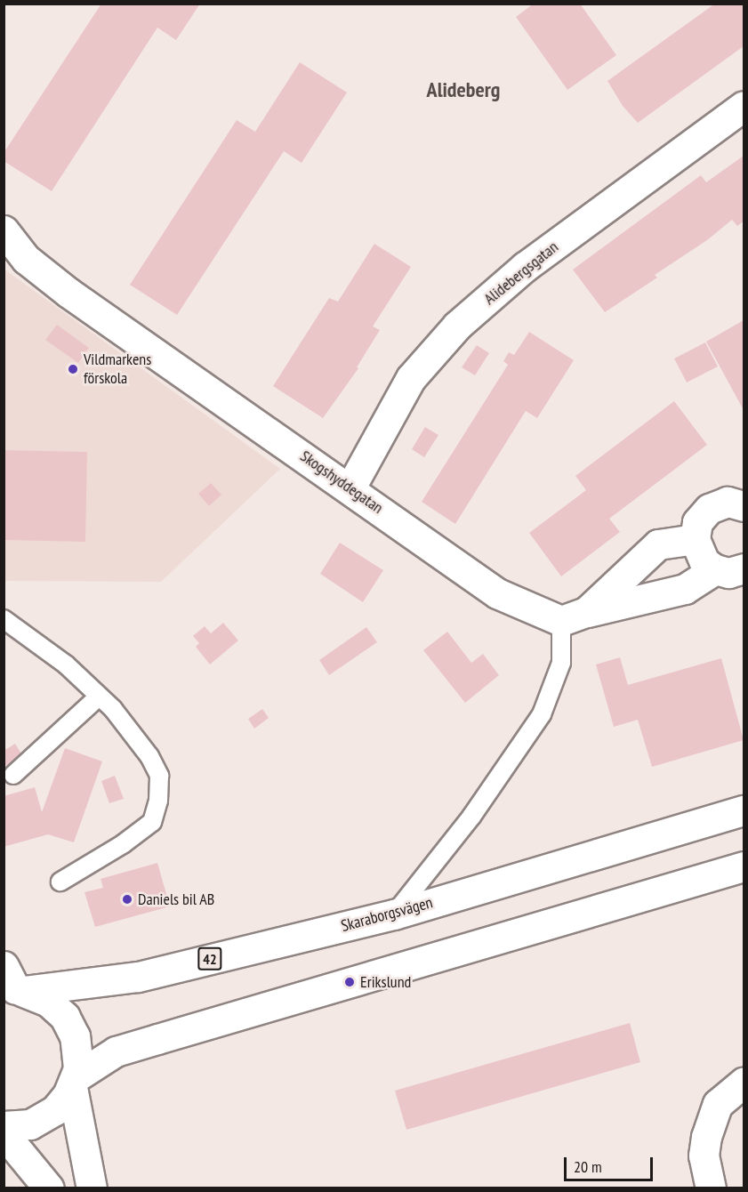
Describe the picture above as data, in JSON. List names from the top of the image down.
{
  "streets": {
    "street": [
      "Alidebergsgatan",
      "Skogshyddegatan",
      "Skaraborgsvägen",
      "42"
    ]
  },
  "crossings": [
    ["Alidebergsgatan", "Skogshyddegatan"],
    ["Skaraborgsvägen", "42"]
  ],
  "districts": ["Alideberg"],
  "places": ["Vildmarkens förskola", "Daniels bil AB", "Erikslund"],
  "scale_bar": "20 m"
}
